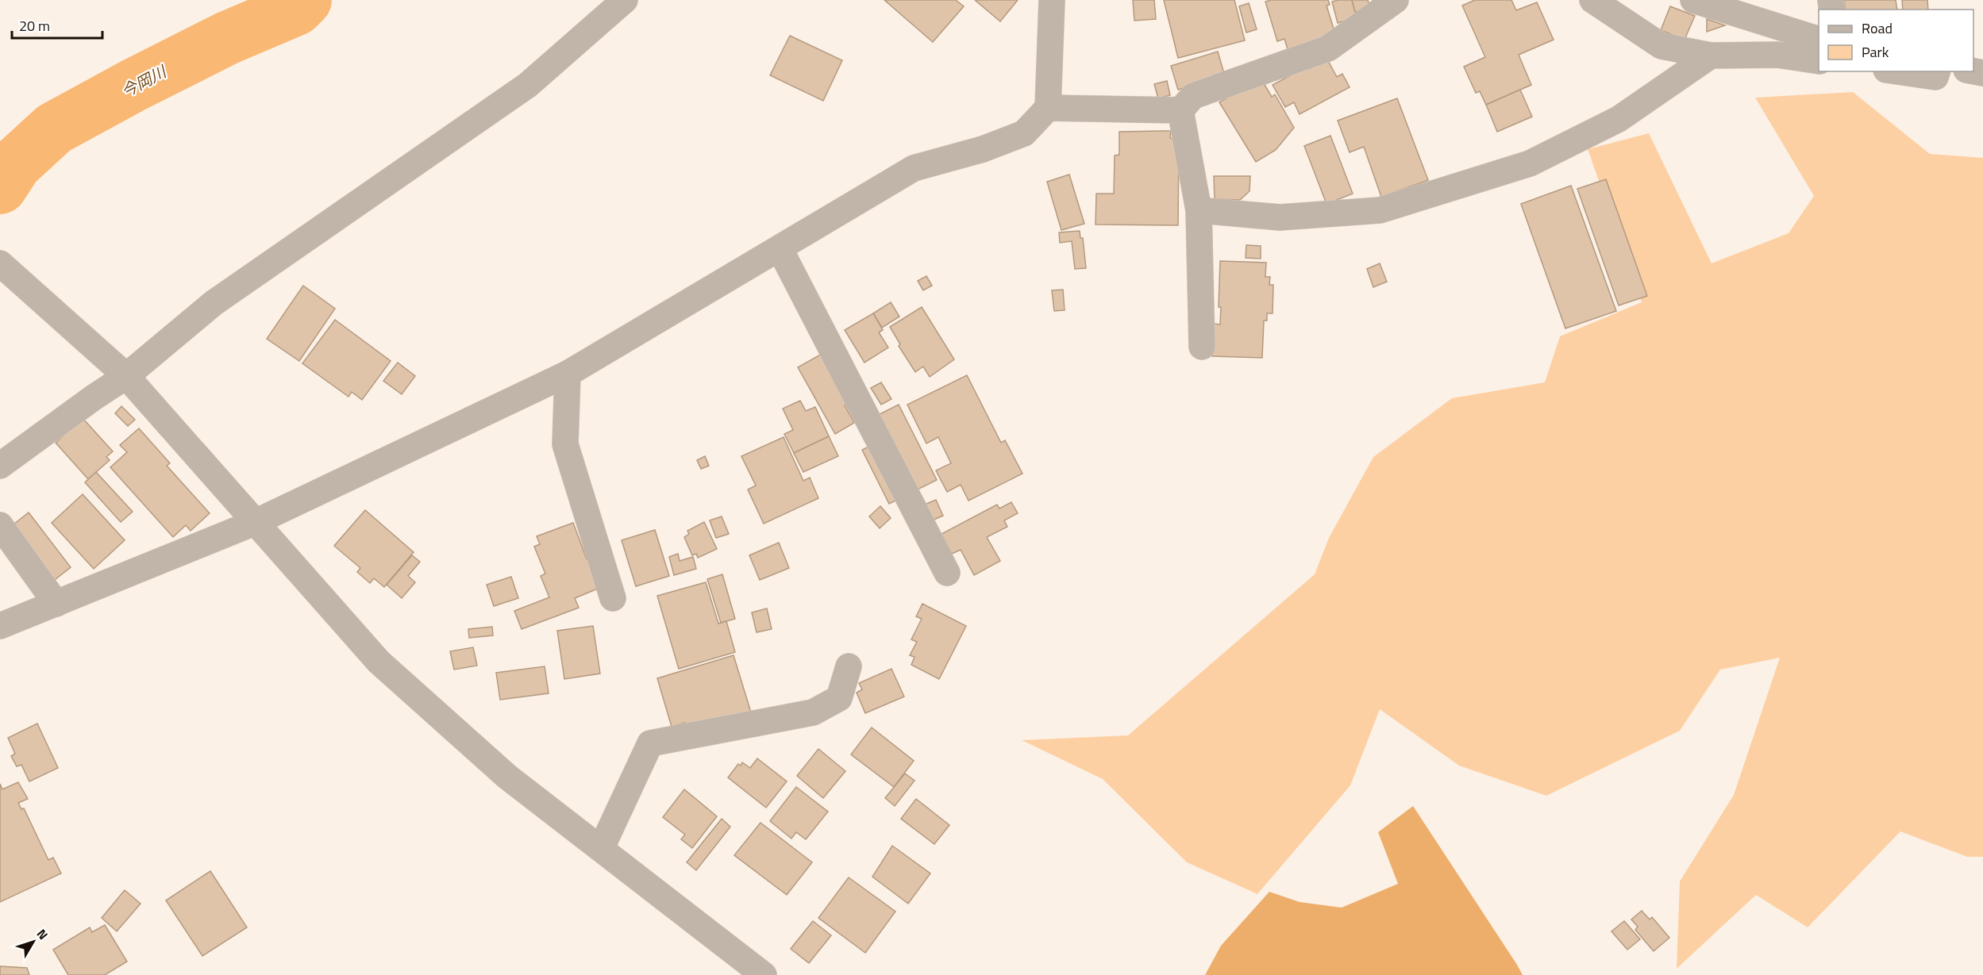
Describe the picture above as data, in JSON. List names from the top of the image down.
{
  "water": ["今岡川"],
  "legend": ["Road", "Park"],
  "scale_bar": "20 m",
  "north": "top right"
}
